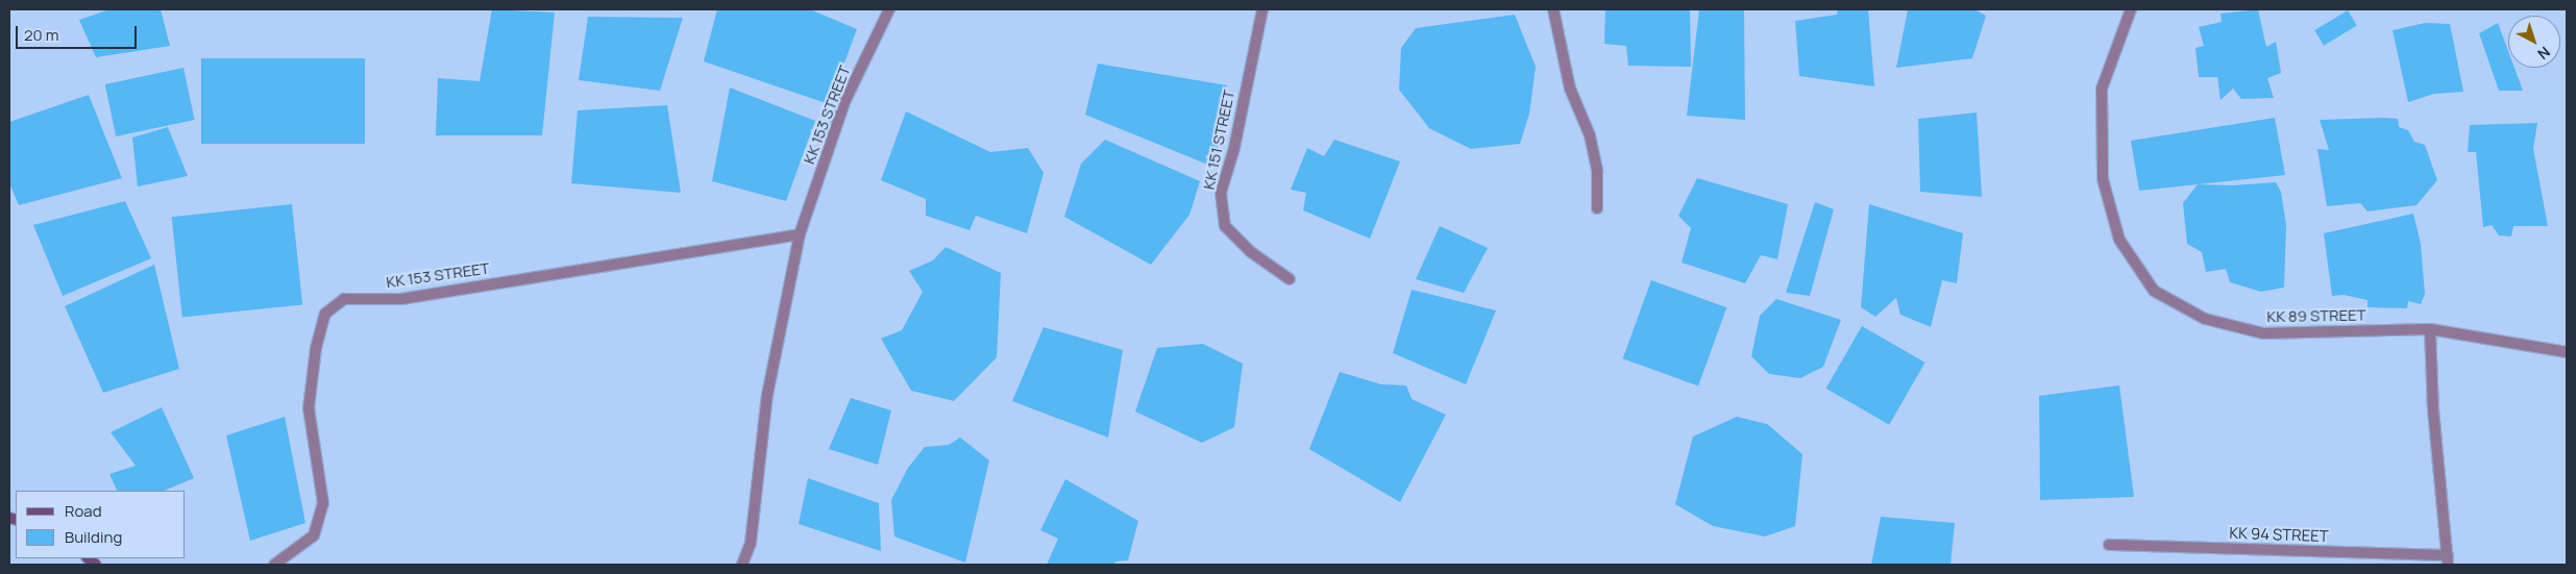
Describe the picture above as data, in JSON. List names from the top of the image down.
{
  "streets": {
    "street": [
      "KK 153 STREET",
      "KK 151 STREET",
      "KK 89 STREET",
      "KK 94 STREET"
    ]
  },
  "crossings": [
    ["KK 89 STREET", "KK 94 STREET"]
  ],
  "legend": ["Road", "Building"],
  "scale_bar": "20 m",
  "north": "bottom right"
}
